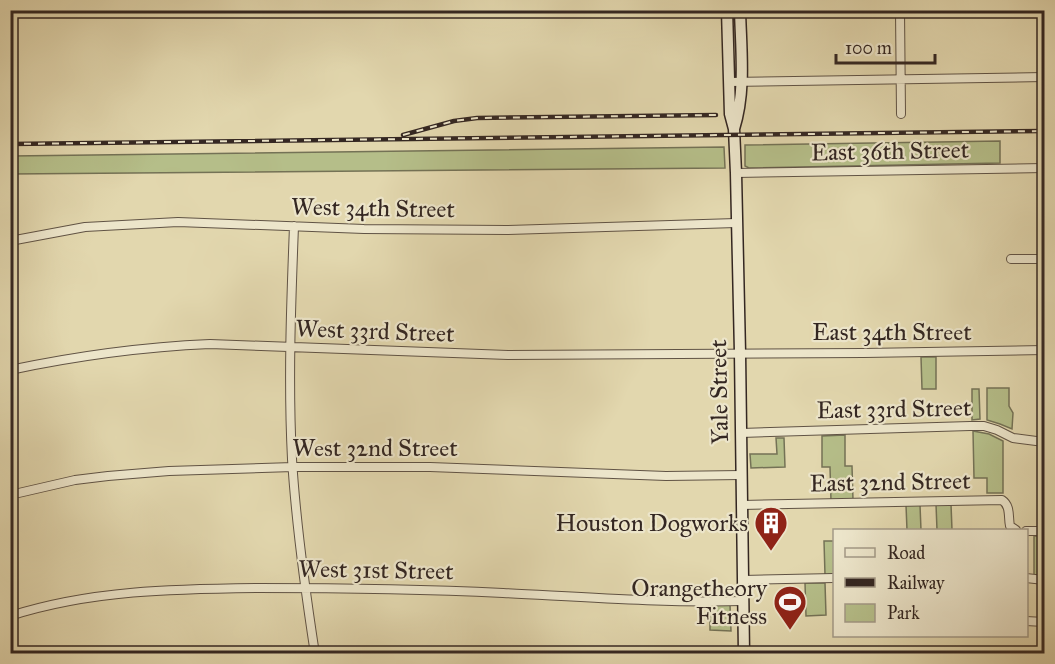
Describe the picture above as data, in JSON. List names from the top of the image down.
{
  "streets": {
    "main road": ["Yale Street"],
    "street": [
      "East 36th Street",
      "West 34th Street",
      "West 33rd Street",
      "East 34th Street",
      "East 33rd Street",
      "West 32nd Street",
      "East 32nd Street",
      "West 31st Street"
    ]
  },
  "crossings": [
    ["East 36th Street", "Yale Street"],
    ["West 34th Street", "Yale Street"],
    ["West 33rd Street", "East 34th Street"],
    ["West 33rd Street", "Yale Street"],
    ["East 34th Street", "Yale Street"],
    ["Yale Street", "East 33rd Street"],
    ["Yale Street", "West 32nd Street"],
    ["Yale Street", "East 32nd Street"],
    ["Yale Street", "West 31st Street"]
  ],
  "places": {
    "building": ["Houston Dogworks"],
    "sports": ["Orangetheory Fitness"]
  },
  "legend": ["Road", "Railway", "Park"],
  "scale_bar": "100 m"
}
